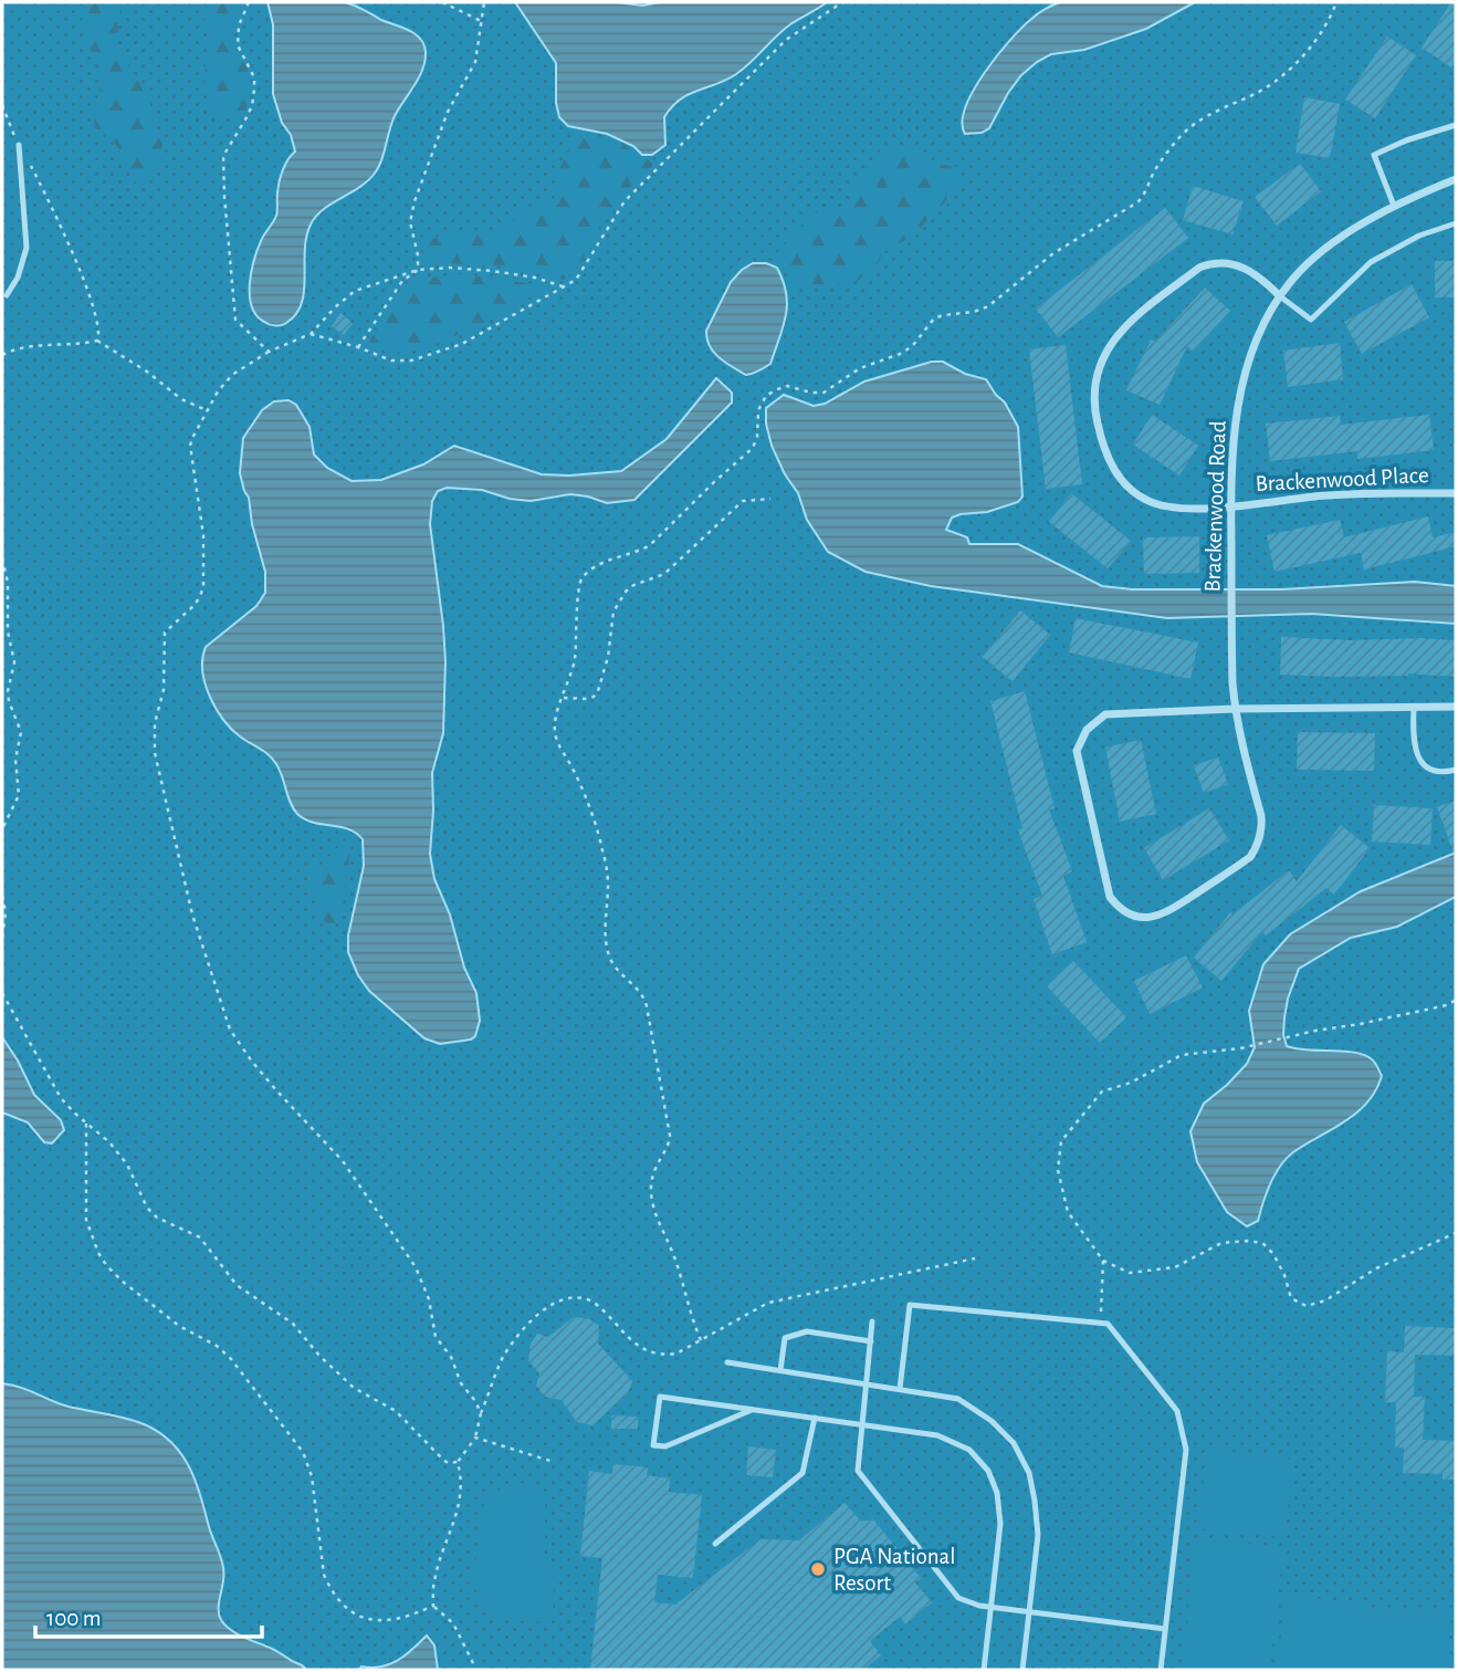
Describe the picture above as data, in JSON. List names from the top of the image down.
{
  "streets": {
    "street": ["Brackenwood Place", "Brackenwood Road"]
  },
  "crossings": [
    ["Brackenwood Place", "Brackenwood Road"]
  ],
  "places": ["PGA National Resort"],
  "scale_bar": "100 m"
}
